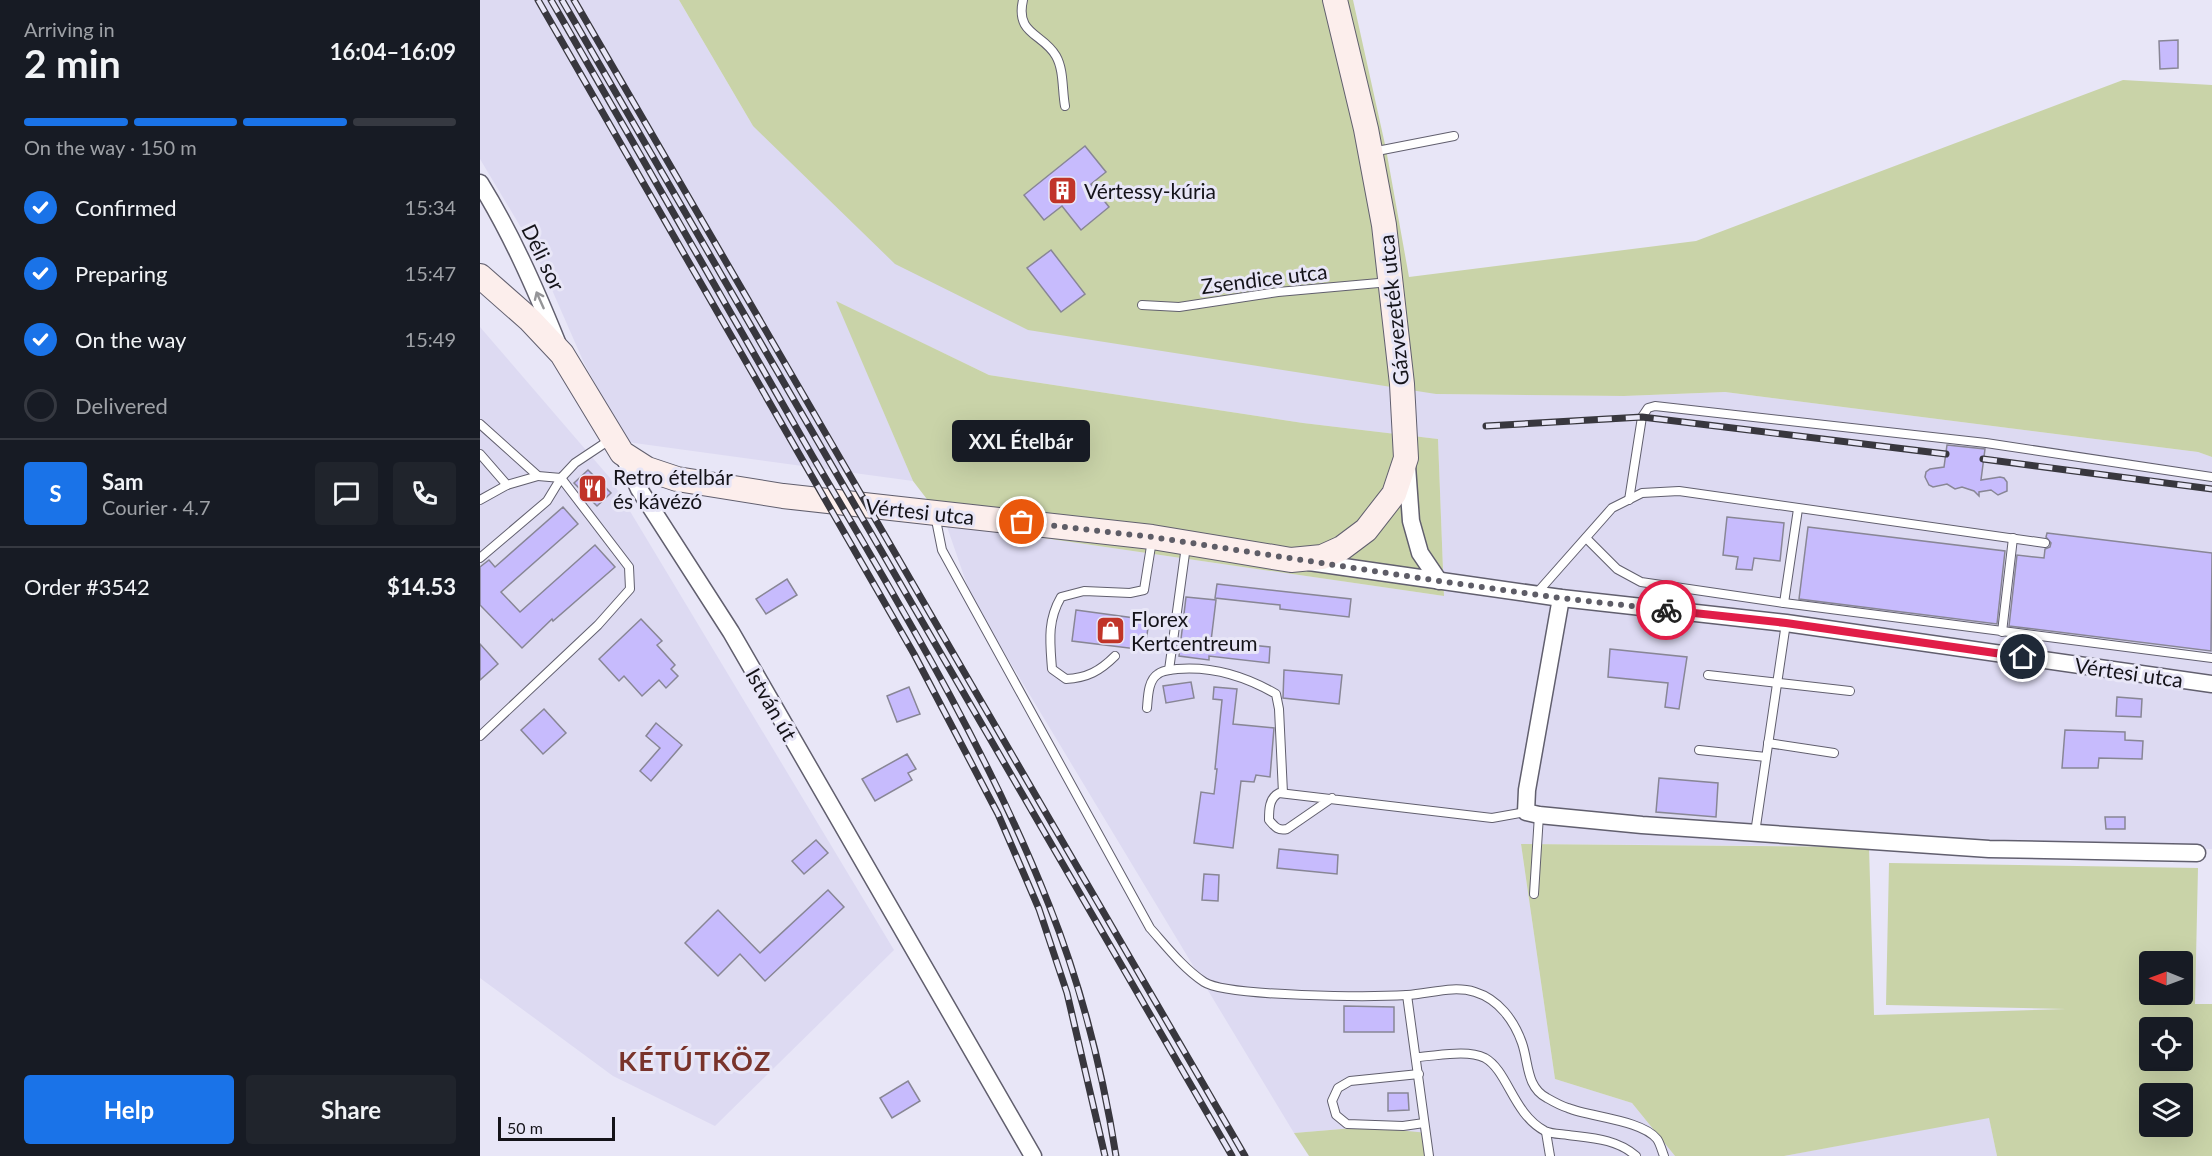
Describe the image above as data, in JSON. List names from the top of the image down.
{
  "streets": {
    "street": [
      "Déli sor",
      "Gázvezeték utca",
      "Vértesi utca",
      "István út"
    ],
    "lane": ["Zsendice utca"]
  },
  "crossings": [
    ["Déli sor", "István út"],
    ["Zsendice utca", "Gázvezeték utca"],
    ["Gázvezeték utca", "Vértesi utca"],
    ["Vértesi utca", "István út"]
  ],
  "one_way": ["Déli sor"],
  "districts": ["KÉTÚTKÖZ"],
  "places": {
    "building": ["Vértessy-kúria"],
    "restaurant": ["Retro ételbár és kávézó"],
    "other": ["XXL Ételbár"],
    "shop": ["Florex Kertcentreum"]
  },
  "scale_bar": "50 m",
  "north": "left",
  "page": {
    "heading": ["2 min", "Arriving in", "16:04–16:09"],
    "panel": [
      "Sam",
      "Courier · 4.7",
      "Order #3542",
      "$14.53"
    ],
    "bar": "On the way · 150 m",
    "list": [
      ["Confirmed", "15:34"],
      ["Preparing", "15:47"],
      ["On the way", "15:49"],
      "Delivered"
    ],
    "bubble": "XXL Ételbár",
    "round": "S",
    "buttons": ["Help", "Share"],
    "scale": "50 m"
  }
}
